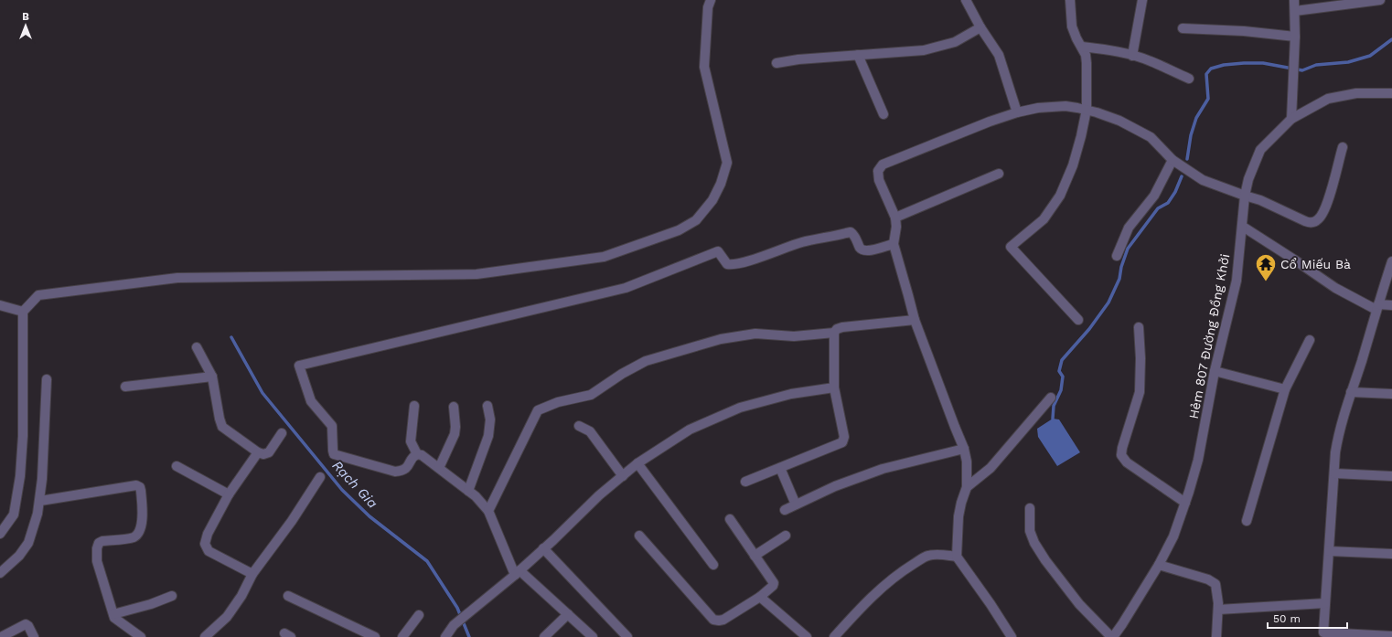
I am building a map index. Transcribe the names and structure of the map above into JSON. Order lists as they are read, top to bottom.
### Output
{
  "streets": {
    "street": ["Hẻm 807 Đường Đồng Khởi"]
  },
  "water": ["Rạch Gia"],
  "places": {
    "temple": ["Cổ Miếu Bà"]
  },
  "scale_bar": "50 m",
  "north": "top"
}
